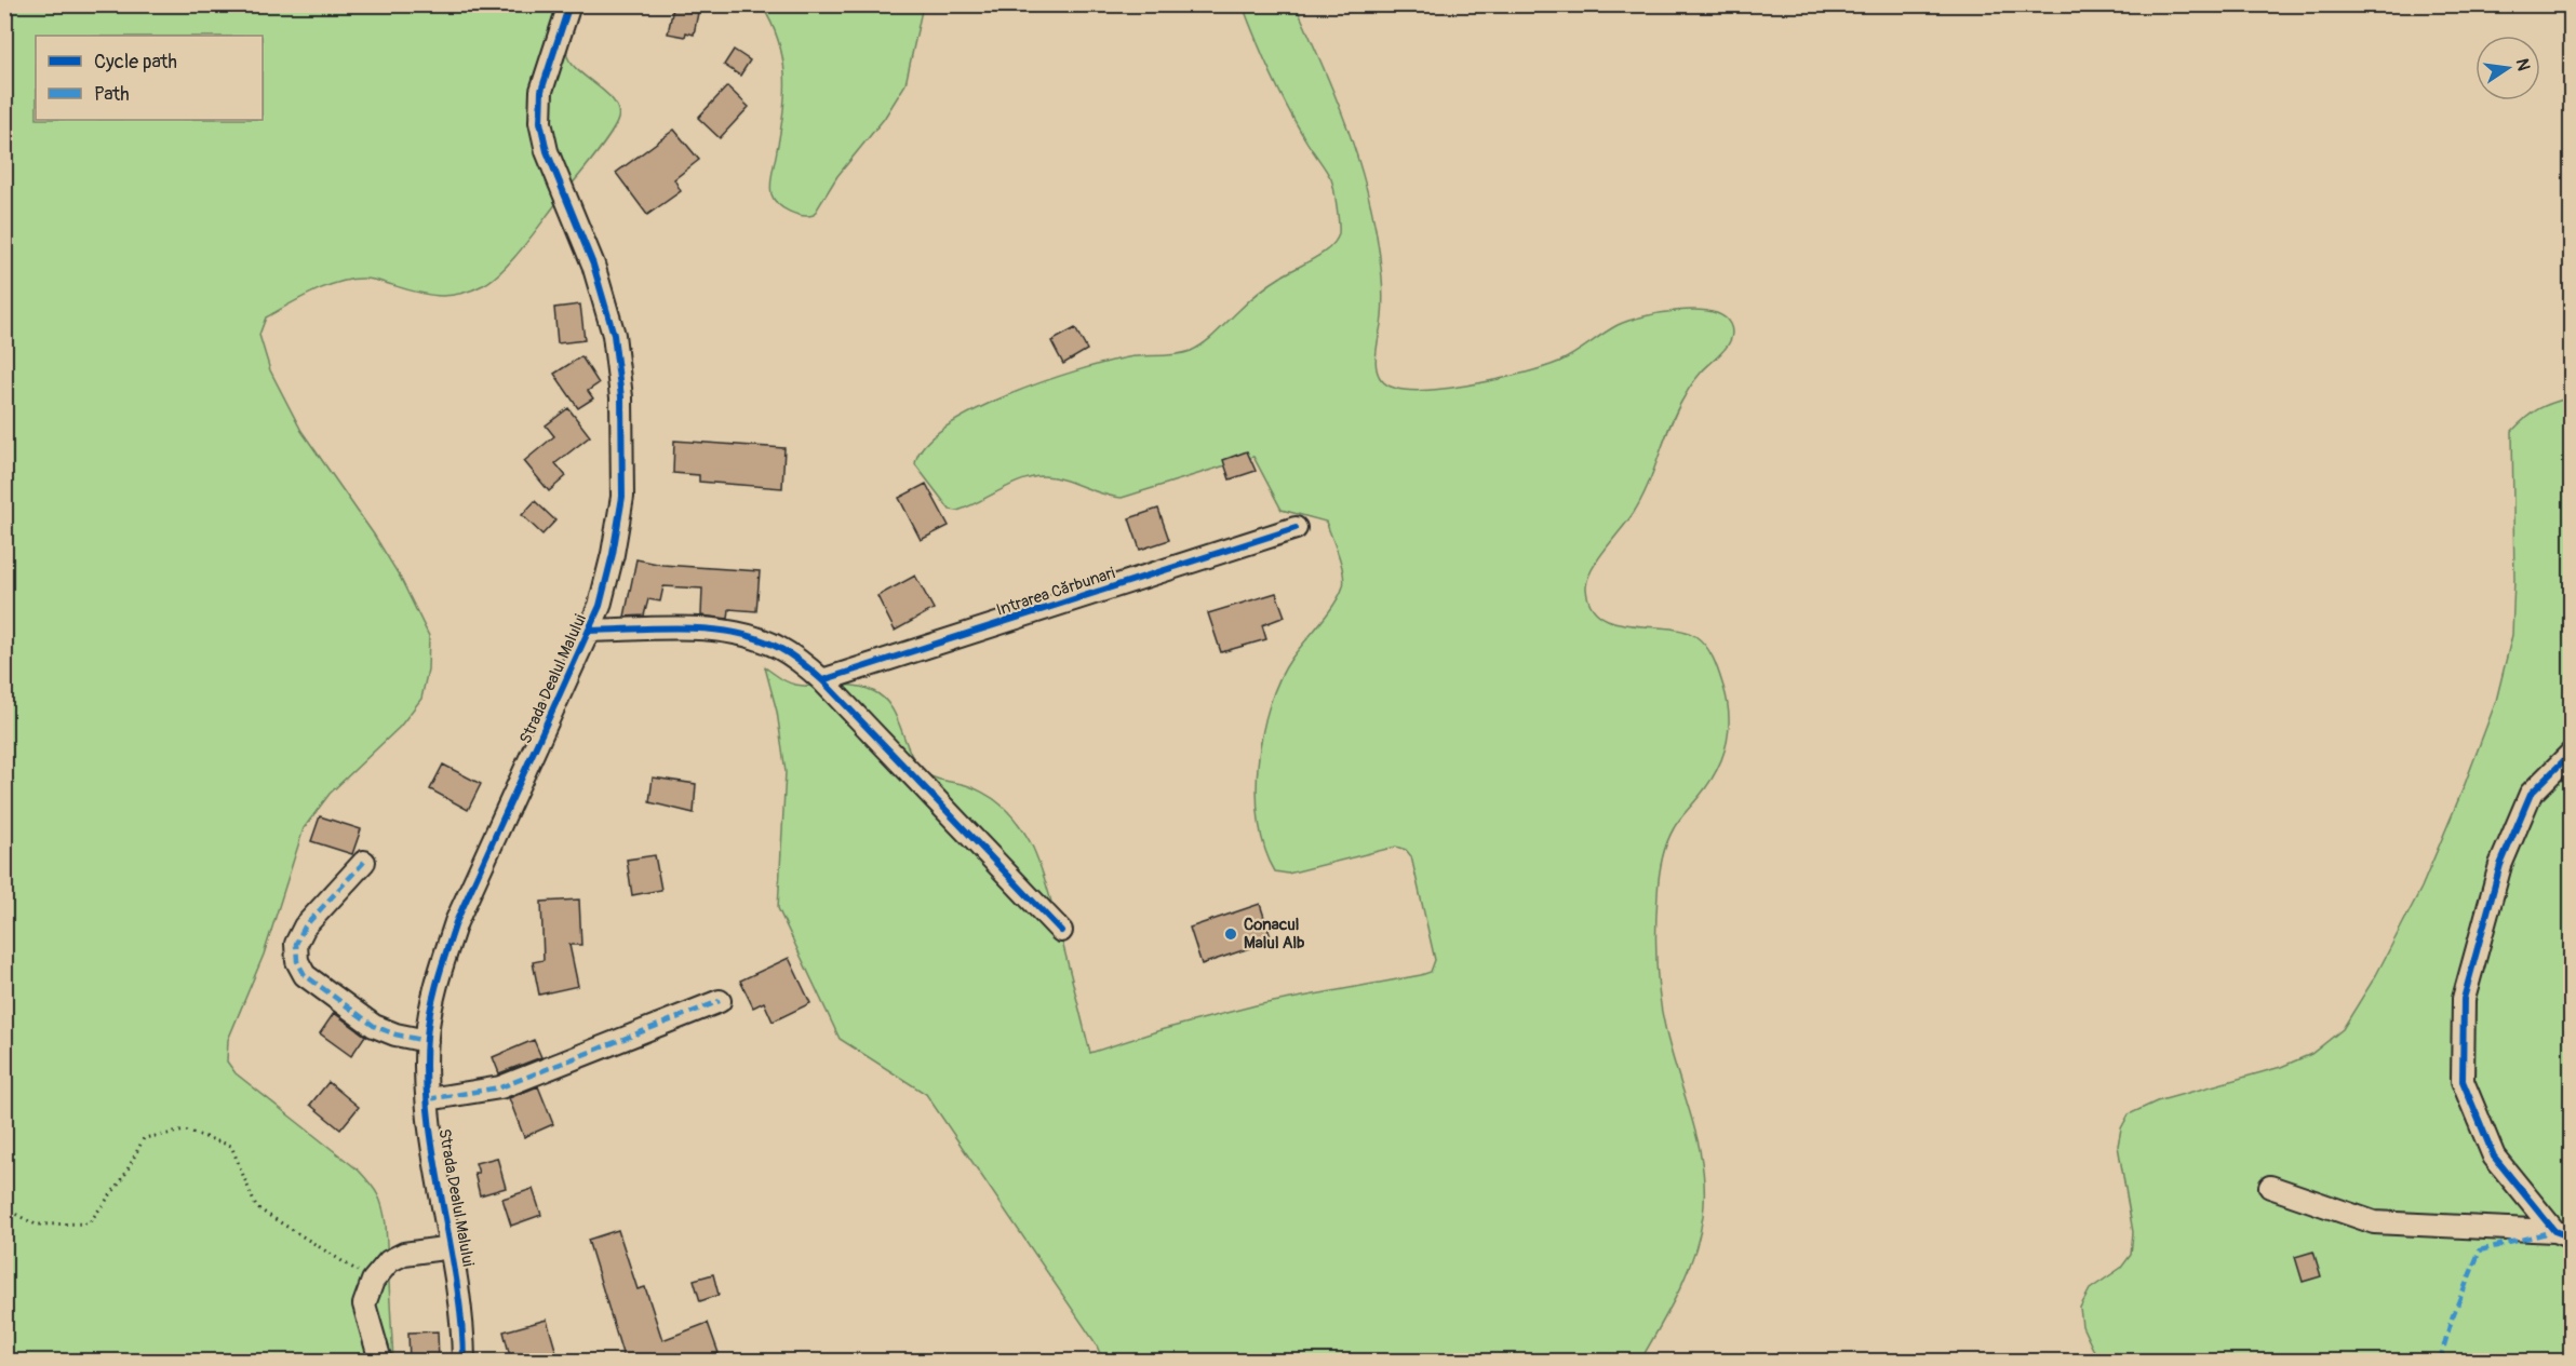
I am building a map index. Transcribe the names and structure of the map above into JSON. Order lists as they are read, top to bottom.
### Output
{
  "streets": {
    "street": ["Intrarea Cărbunari", "Strada Dealul Malului"]
  },
  "places": ["Conacul Malul Alb"],
  "legend": ["Cycle path", "Path"],
  "north": "right"
}
